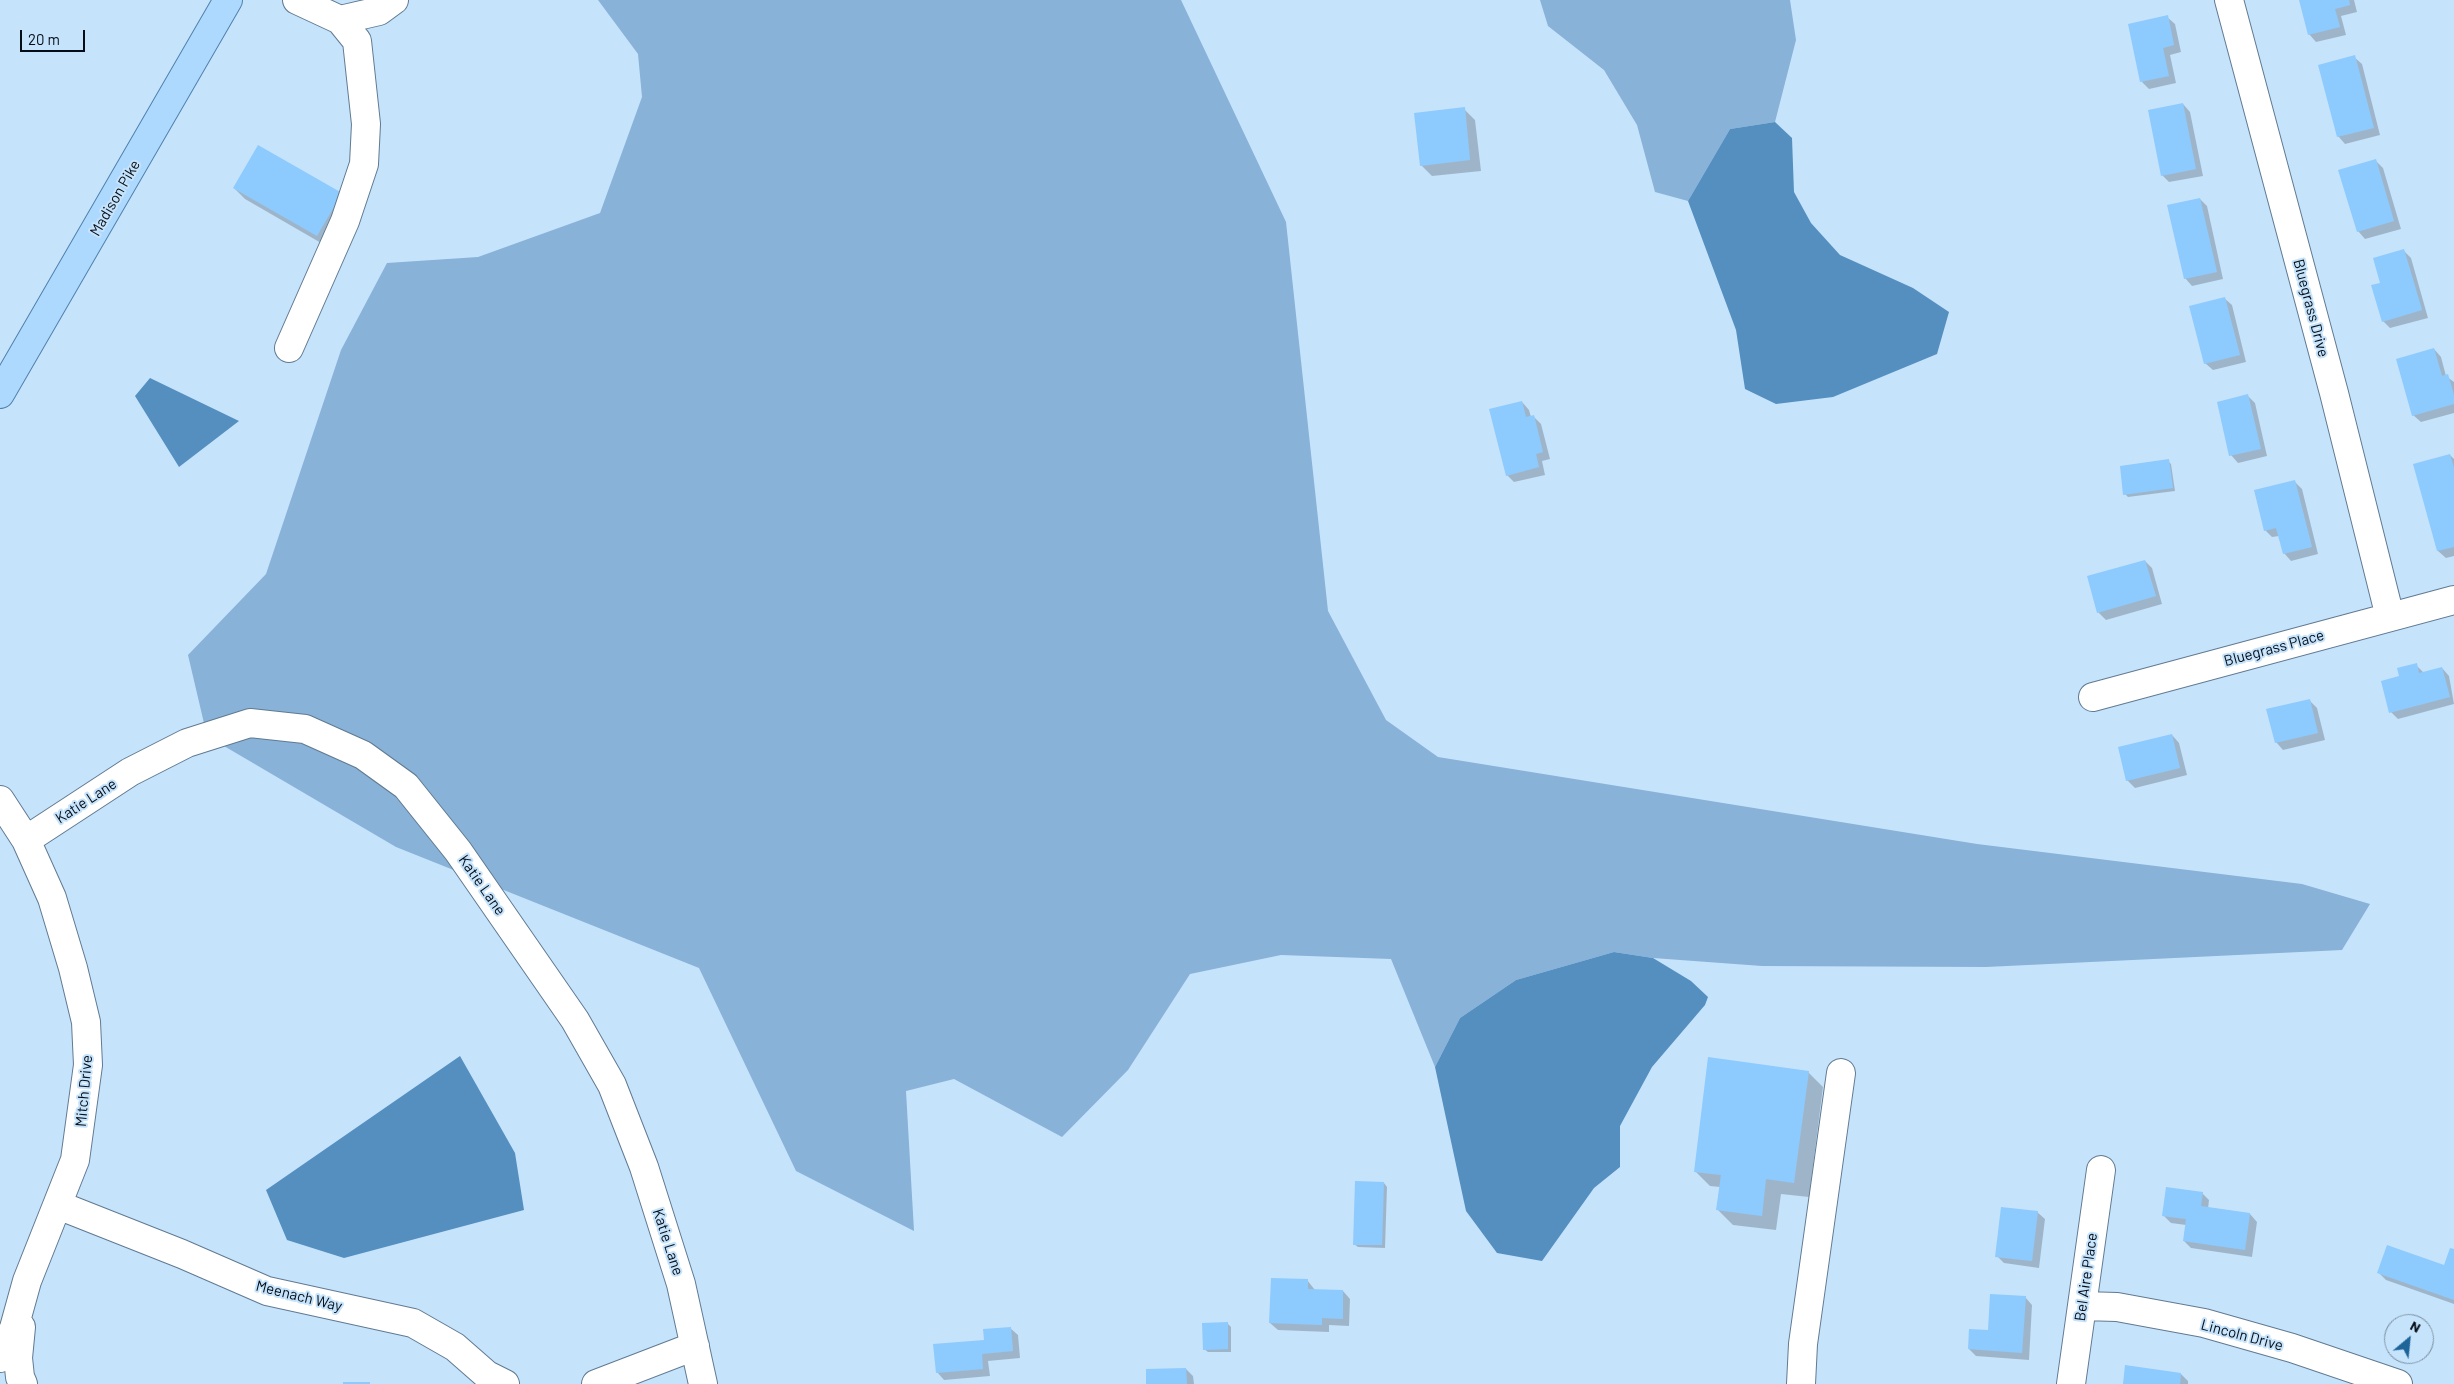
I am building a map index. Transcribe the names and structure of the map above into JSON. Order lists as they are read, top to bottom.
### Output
{
  "streets": {
    "main road": ["Madison Pike"],
    "street": [
      "Bluegrass Drive",
      "Bluegrass Place",
      "Katie Lane",
      "Mitch Drive",
      "Bel Aire Place",
      "Meenach Way",
      "Lincoln Drive"
    ]
  },
  "crossings": [
    ["Bluegrass Drive", "Bluegrass Place"],
    ["Katie Lane", "Mitch Drive"],
    ["Mitch Drive", "Meenach Way"],
    ["Bel Aire Place", "Lincoln Drive"]
  ],
  "scale_bar": "20 m",
  "north": "top right"
}
